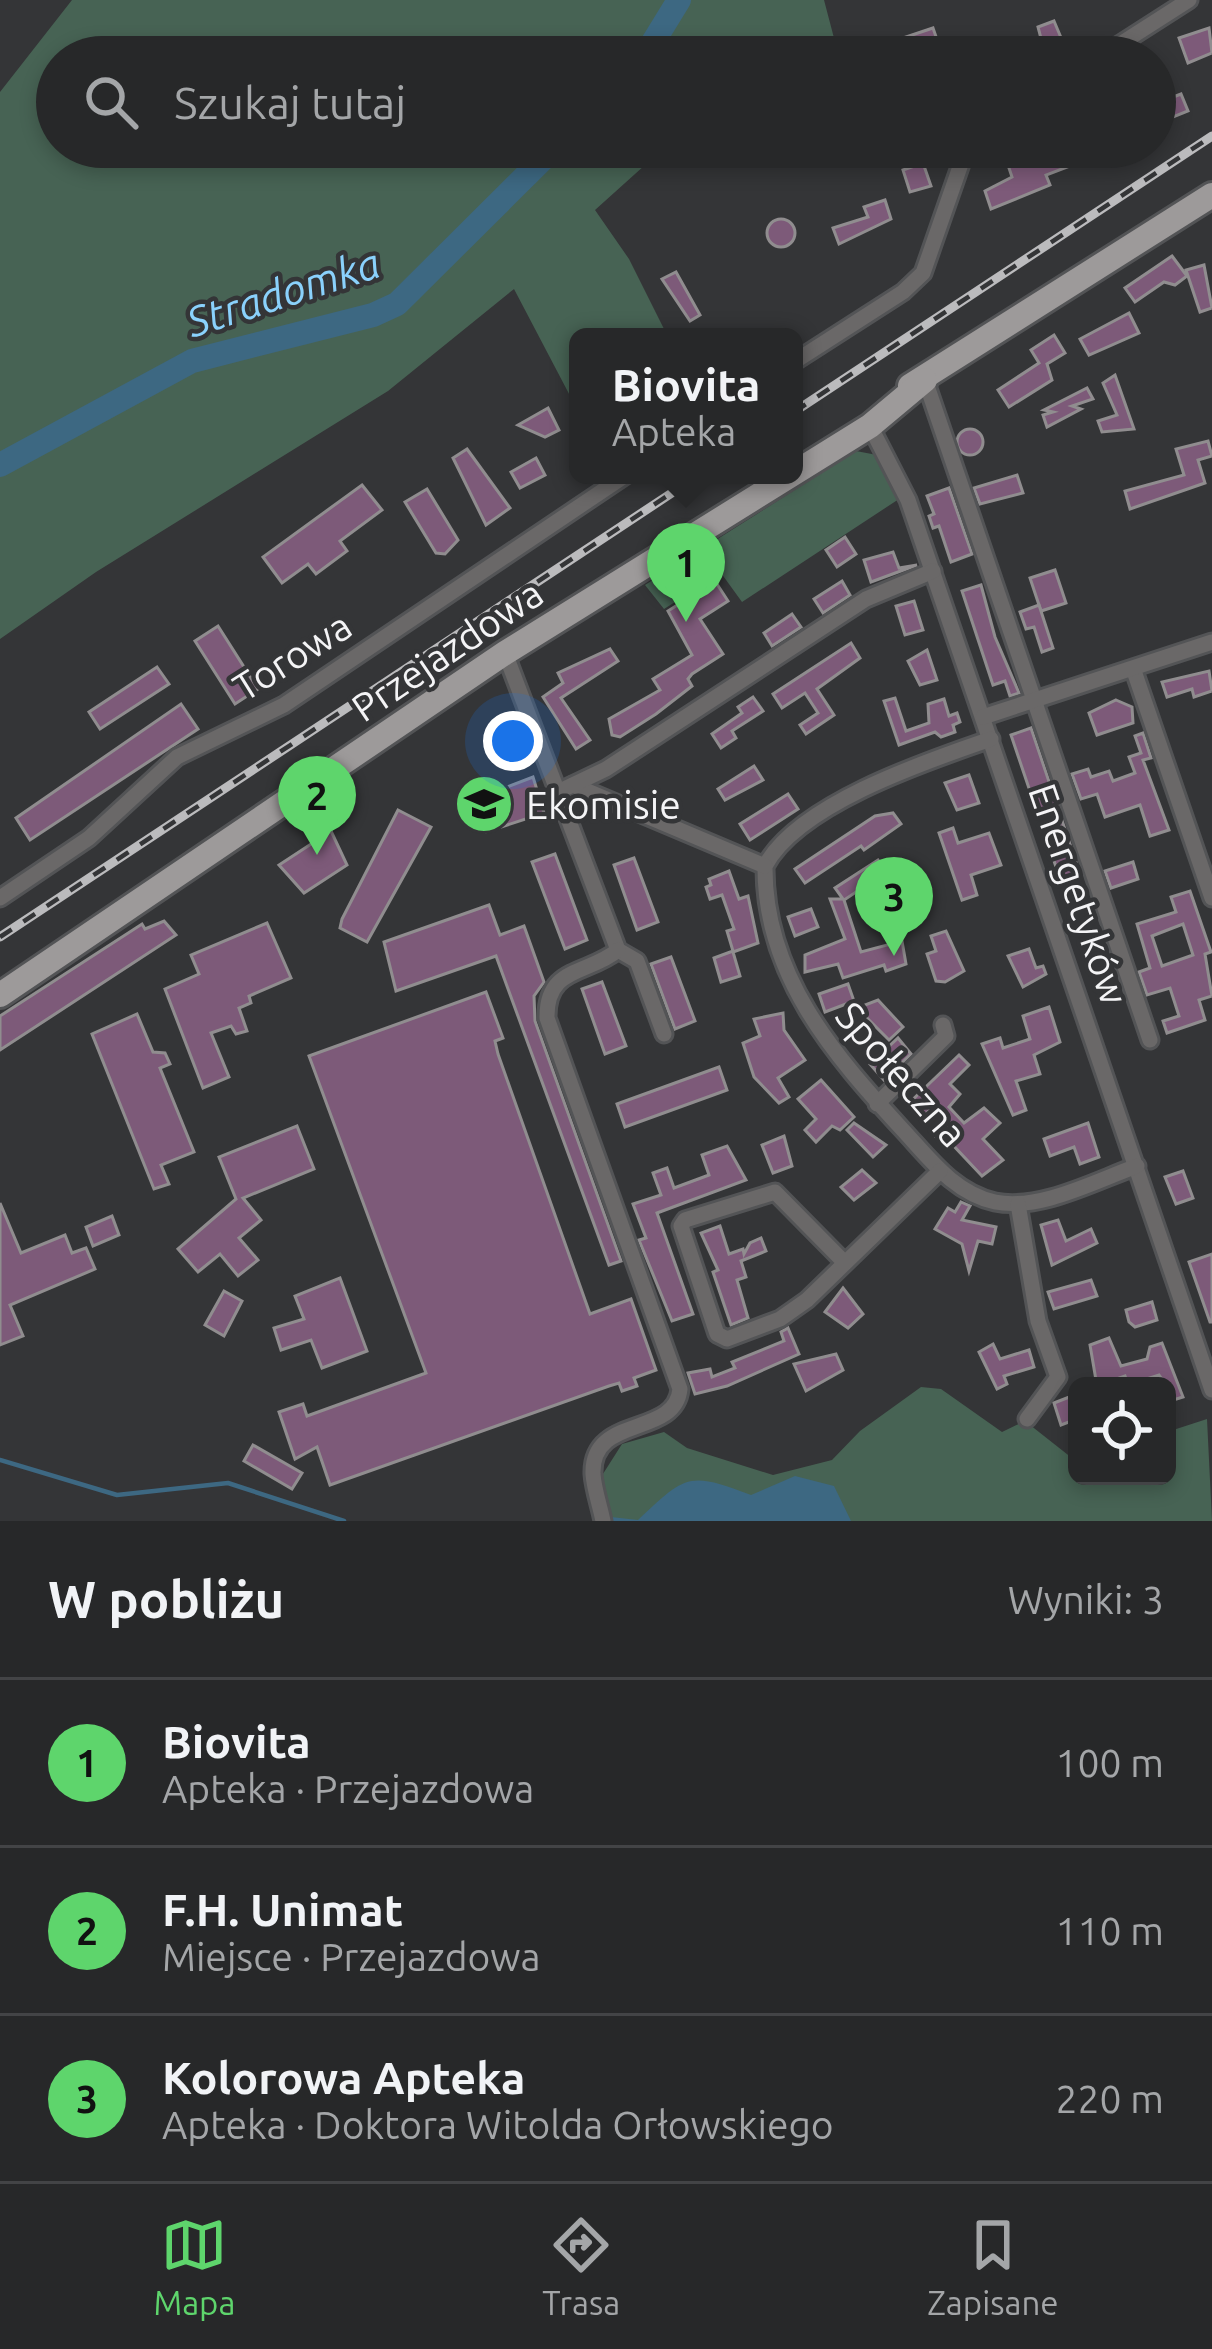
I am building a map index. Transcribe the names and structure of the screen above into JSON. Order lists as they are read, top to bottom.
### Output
{
  "streets": {
    "main road": ["Przejazdowa"],
    "street": ["Torowa", "Energetyków", "Społeczna"]
  },
  "crossings": [
    ["Przejazdowa", "Energetyków"]
  ],
  "water": ["Stradomka"],
  "places": {
    "school or university": ["Ekomisie"]
  },
  "page": {
    "search": "Szukaj tutaj",
    "popup": ["Biovita", "Apteka"],
    "pins": ["1", "2", "3"],
    "heading": ["W pobliżu", "Wyniki: 3"],
    "list": [
      {
        "mark": "1",
        "name": "Biovita",
        "note": "Apteka · Przejazdowa",
        "value": "100 m"
      },
      {
        "mark": "2",
        "name": "F.H. Unimat",
        "note": "Miejsce · Przejazdowa",
        "value": "110 m"
      },
      {
        "mark": "3",
        "name": "Kolorowa Apteka",
        "note": "Apteka · Doktora Witolda Orłowskiego",
        "value": "220 m"
      }
    ],
    "nav": ["Mapa", "Trasa", "Zapisane"]
  }
}
